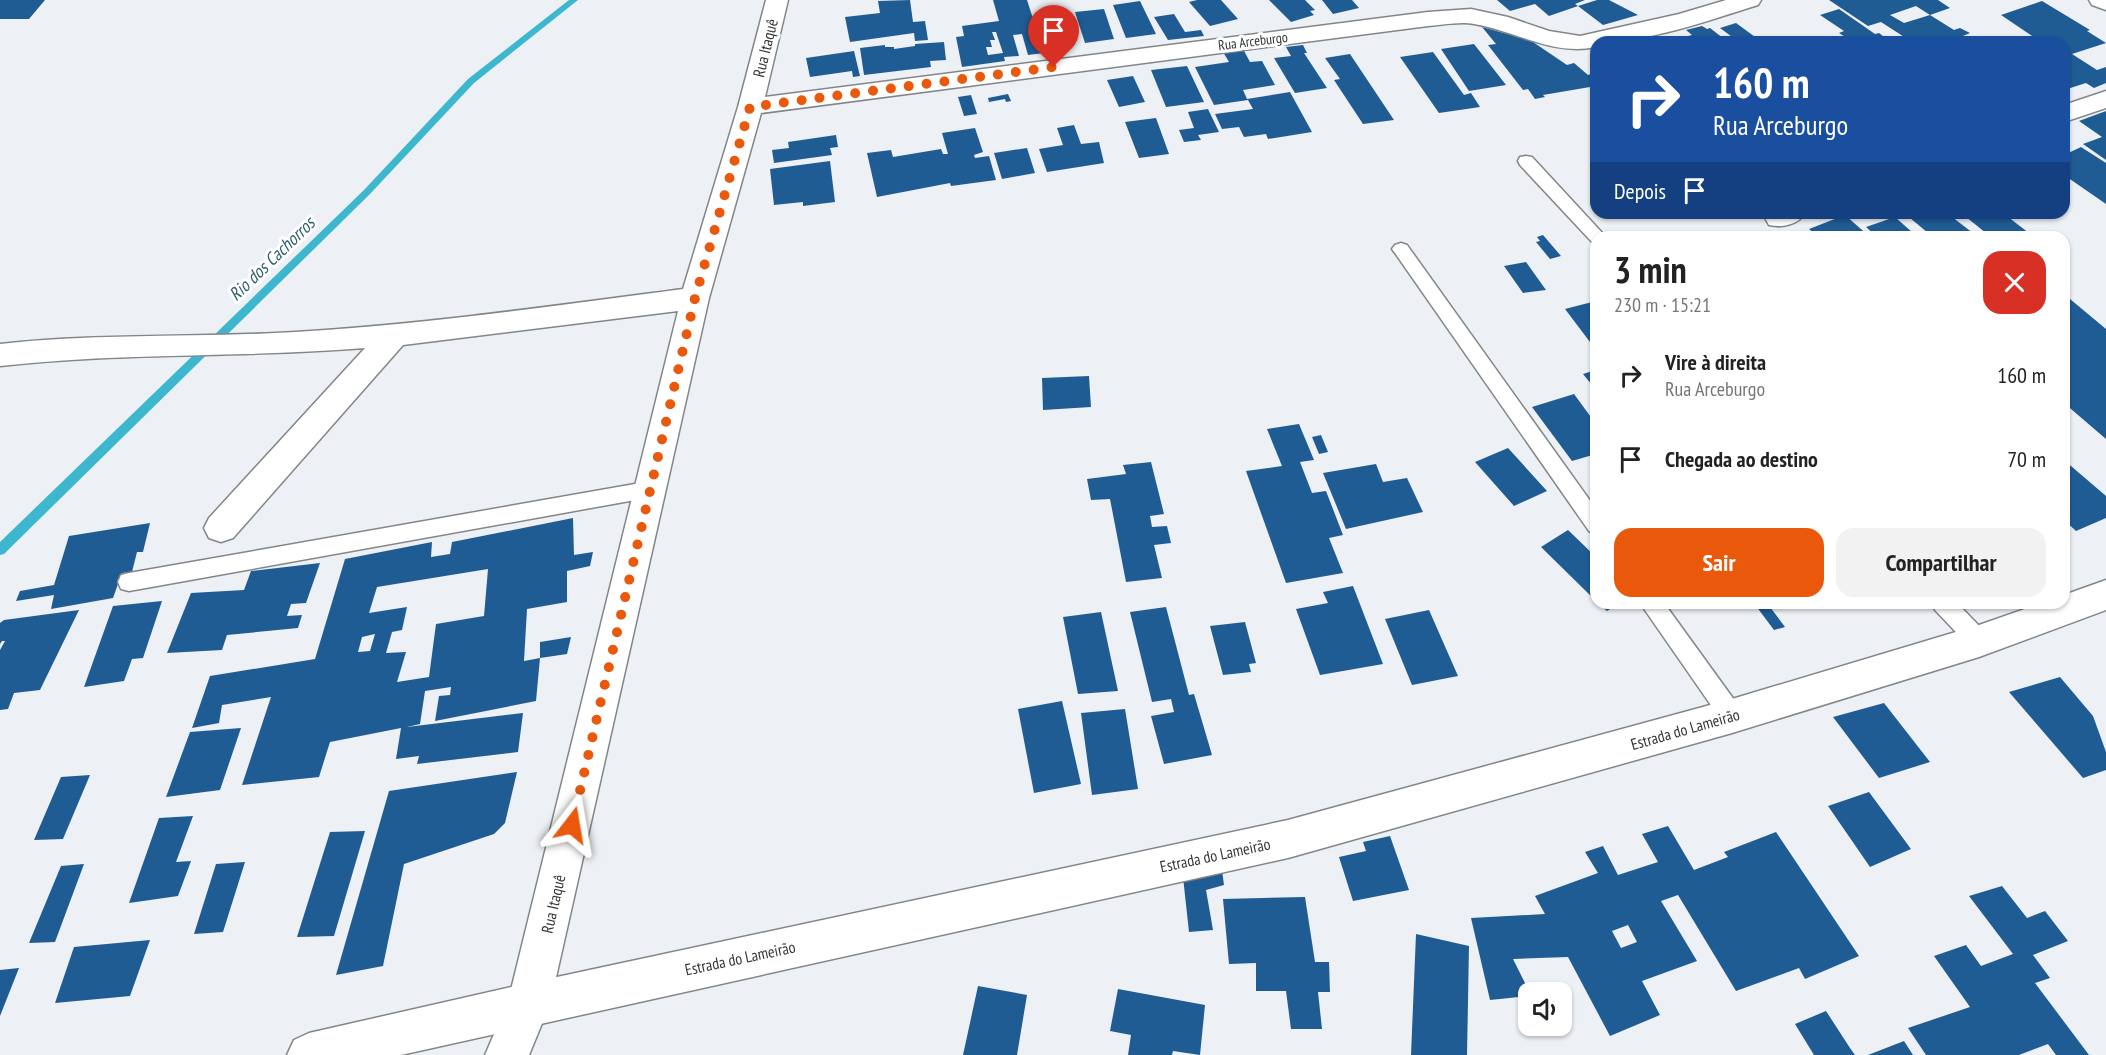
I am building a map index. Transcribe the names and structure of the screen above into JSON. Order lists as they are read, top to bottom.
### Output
{
  "streets": {
    "street": ["Rua Arceburgo", "Rua Itaquê", "Estrada do Lameirão"]
  },
  "crossings": [
    ["Rua Arceburgo", "Rua Itaquê"],
    ["Rua Itaquê", "Estrada do Lameirão"]
  ],
  "water": ["Rio dos Cachorros"],
  "page": {
    "turn": ["160 m", "Rua Arceburgo"],
    "then": "Depois",
    "heading": ["3 min", "230 m · 15:21"],
    "list": [
      {
        "name": "Vire à direita",
        "note": "Rua Arceburgo",
        "value": "160 m"
      },
      {
        "name": "Chegada ao destino",
        "value": "70 m"
      }
    ],
    "buttons": ["Sair", "Compartilhar"]
  }
}
